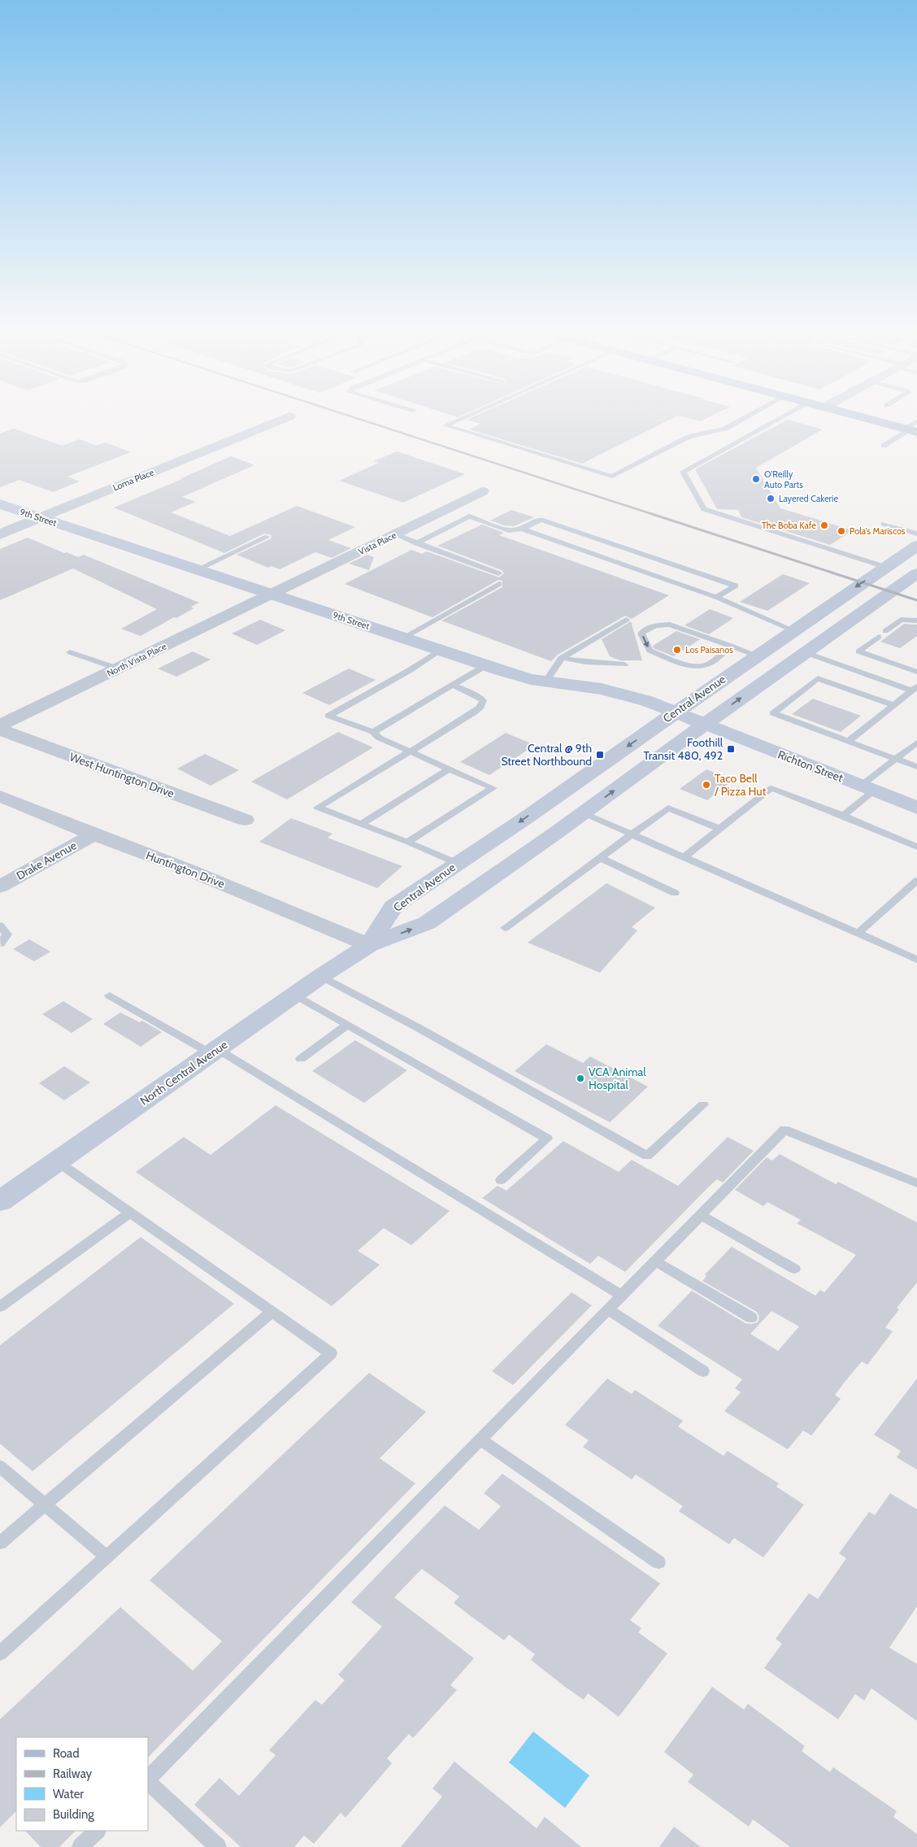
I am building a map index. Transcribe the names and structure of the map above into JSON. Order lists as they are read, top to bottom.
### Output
{
  "streets": {
    "main road": [
      "9th Street",
      "Central Avenue",
      "Richton Street",
      "North Central Avenue"
    ],
    "street": [
      "Loma Place",
      "Vista Place",
      "North Vista Place",
      "West Huntington Drive",
      "Drake Avenue",
      "Huntington Drive"
    ]
  },
  "crossings": [
    ["Loma Place", "9th Street"],
    ["9th Street", "Vista Place"],
    ["9th Street", "North Vista Place"],
    ["9th Street", "Central Avenue"],
    ["9th Street", "Richton Street"],
    ["Vista Place", "North Vista Place"],
    ["Central Avenue", "Huntington Drive"],
    ["Central Avenue", "North Central Avenue"],
    ["Drake Avenue", "Huntington Drive"],
    ["Huntington Drive", "North Central Avenue"]
  ],
  "places": {
    "other": [
      "O'Reilly Auto Parts",
      "Layered Cakerie",
      "The Boba Kafe",
      "Pola's Mariscos",
      "Los Paisanos",
      "Taco Bell / Pizza Hut",
      "VCA Animal Hospital"
    ],
    "transit": ["Foothill Transit 480, 492", "Central @ 9th Street Northbound"]
  },
  "legend": [
    "Road",
    "Railway",
    "Water",
    "Building"
  ]
}
